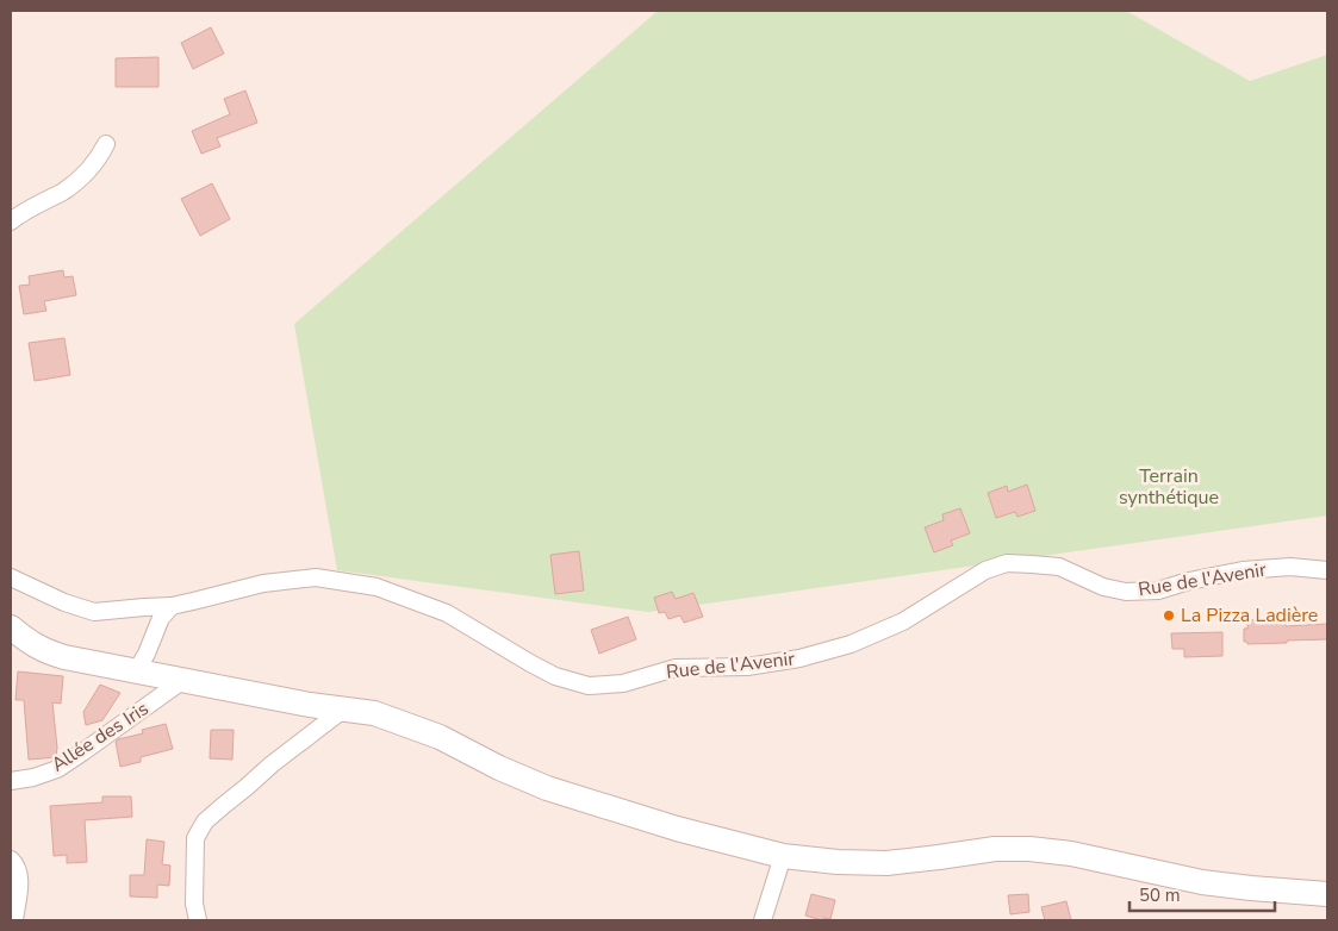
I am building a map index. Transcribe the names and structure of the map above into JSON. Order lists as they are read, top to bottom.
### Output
{
  "streets": {
    "street": ["Rue de l'Avenir", "Allée des Iris"]
  },
  "parks": ["Terrain synthétique"],
  "places": ["La Pizza Ladière"],
  "scale_bar": "50 m"
}
